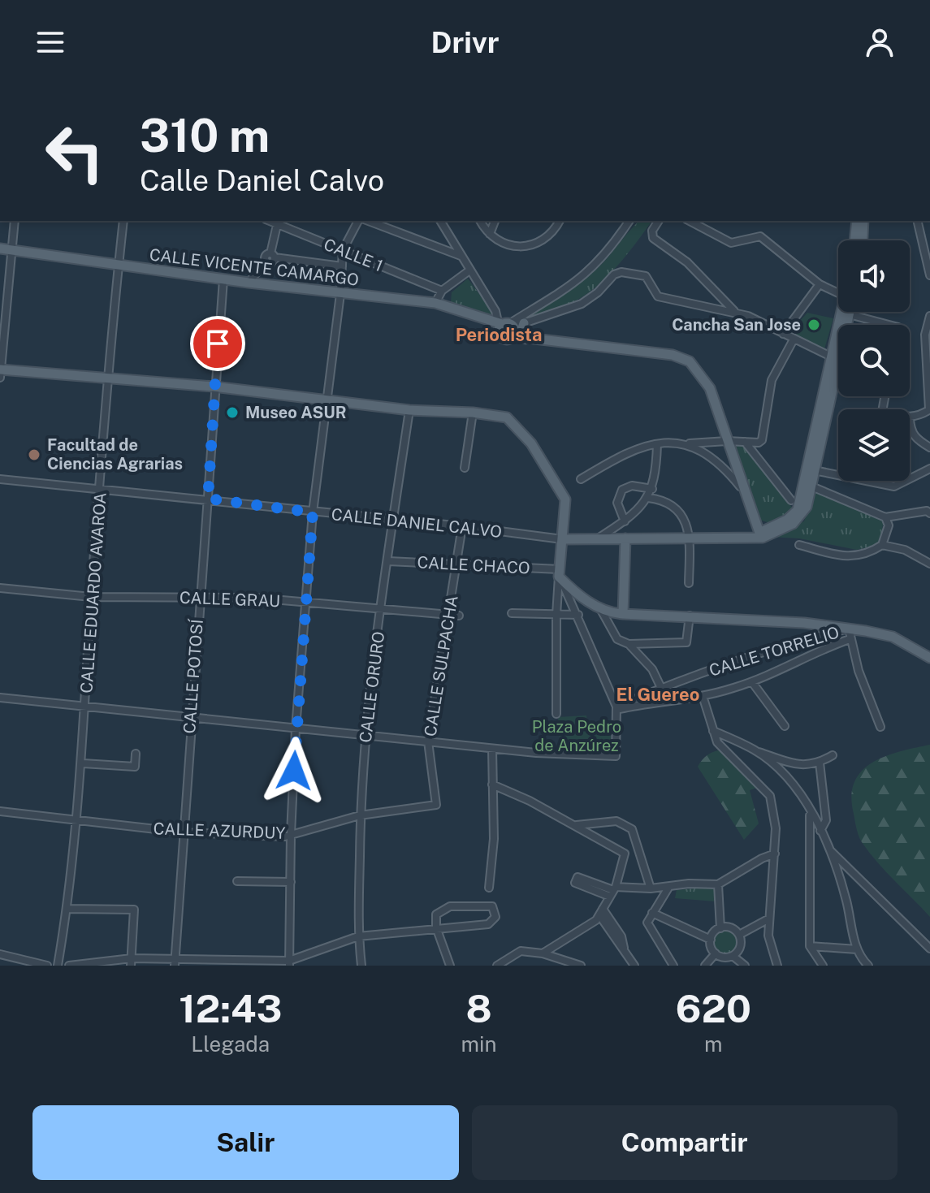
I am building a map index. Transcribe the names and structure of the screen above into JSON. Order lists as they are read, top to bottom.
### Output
{
  "streets": {
    "main road": ["CALLE VICENTE CAMARGO"],
    "street": [
      "CALLE 1",
      "CALLE DANIEL CALVO",
      "CALLE CHACO",
      "CALLE EDUARDO AVAROA",
      "CALLE GRAU",
      "CALLE TORRELIO",
      "CALLE SULPACHA",
      "CALLE POTOSÍ",
      "CALLE ORURO",
      "CALLE AZURDUY"
    ]
  },
  "crossings": [
    ["CALLE VICENTE CAMARGO", "CALLE EDUARDO AVAROA"],
    ["CALLE VICENTE CAMARGO", "CALLE POTOSÍ"],
    ["CALLE DANIEL CALVO", "CALLE EDUARDO AVAROA"],
    ["CALLE DANIEL CALVO", "CALLE SULPACHA"],
    ["CALLE DANIEL CALVO", "CALLE POTOSÍ"],
    ["CALLE DANIEL CALVO", "CALLE ORURO"],
    ["CALLE CHACO", "CALLE SULPACHA"],
    ["CALLE CHACO", "CALLE ORURO"],
    ["CALLE EDUARDO AVAROA", "CALLE GRAU"],
    ["CALLE EDUARDO AVAROA", "CALLE AZURDUY"],
    ["CALLE GRAU", "CALLE SULPACHA"],
    ["CALLE GRAU", "CALLE POTOSÍ"],
    ["CALLE GRAU", "CALLE ORURO"],
    ["CALLE SULPACHA", "CALLE AZURDUY"],
    ["CALLE POTOSÍ", "CALLE AZURDUY"],
    ["CALLE ORURO", "CALLE AZURDUY"]
  ],
  "districts": ["Periodista", "El Guereo"],
  "parks": ["Plaza Pedro de Anzúrez"],
  "places": ["Cancha San Jose", "Museo ASUR", "Facultad de Ciencias Agrarias"],
  "page": {
    "header": "Drivr",
    "turn": ["310 m", "Calle Daniel Calvo"],
    "eta": [
      "12:43",
      "Llegada",
      "8",
      "min",
      "620",
      "m"
    ],
    "buttons": ["Salir", "Compartir"]
  }
}
